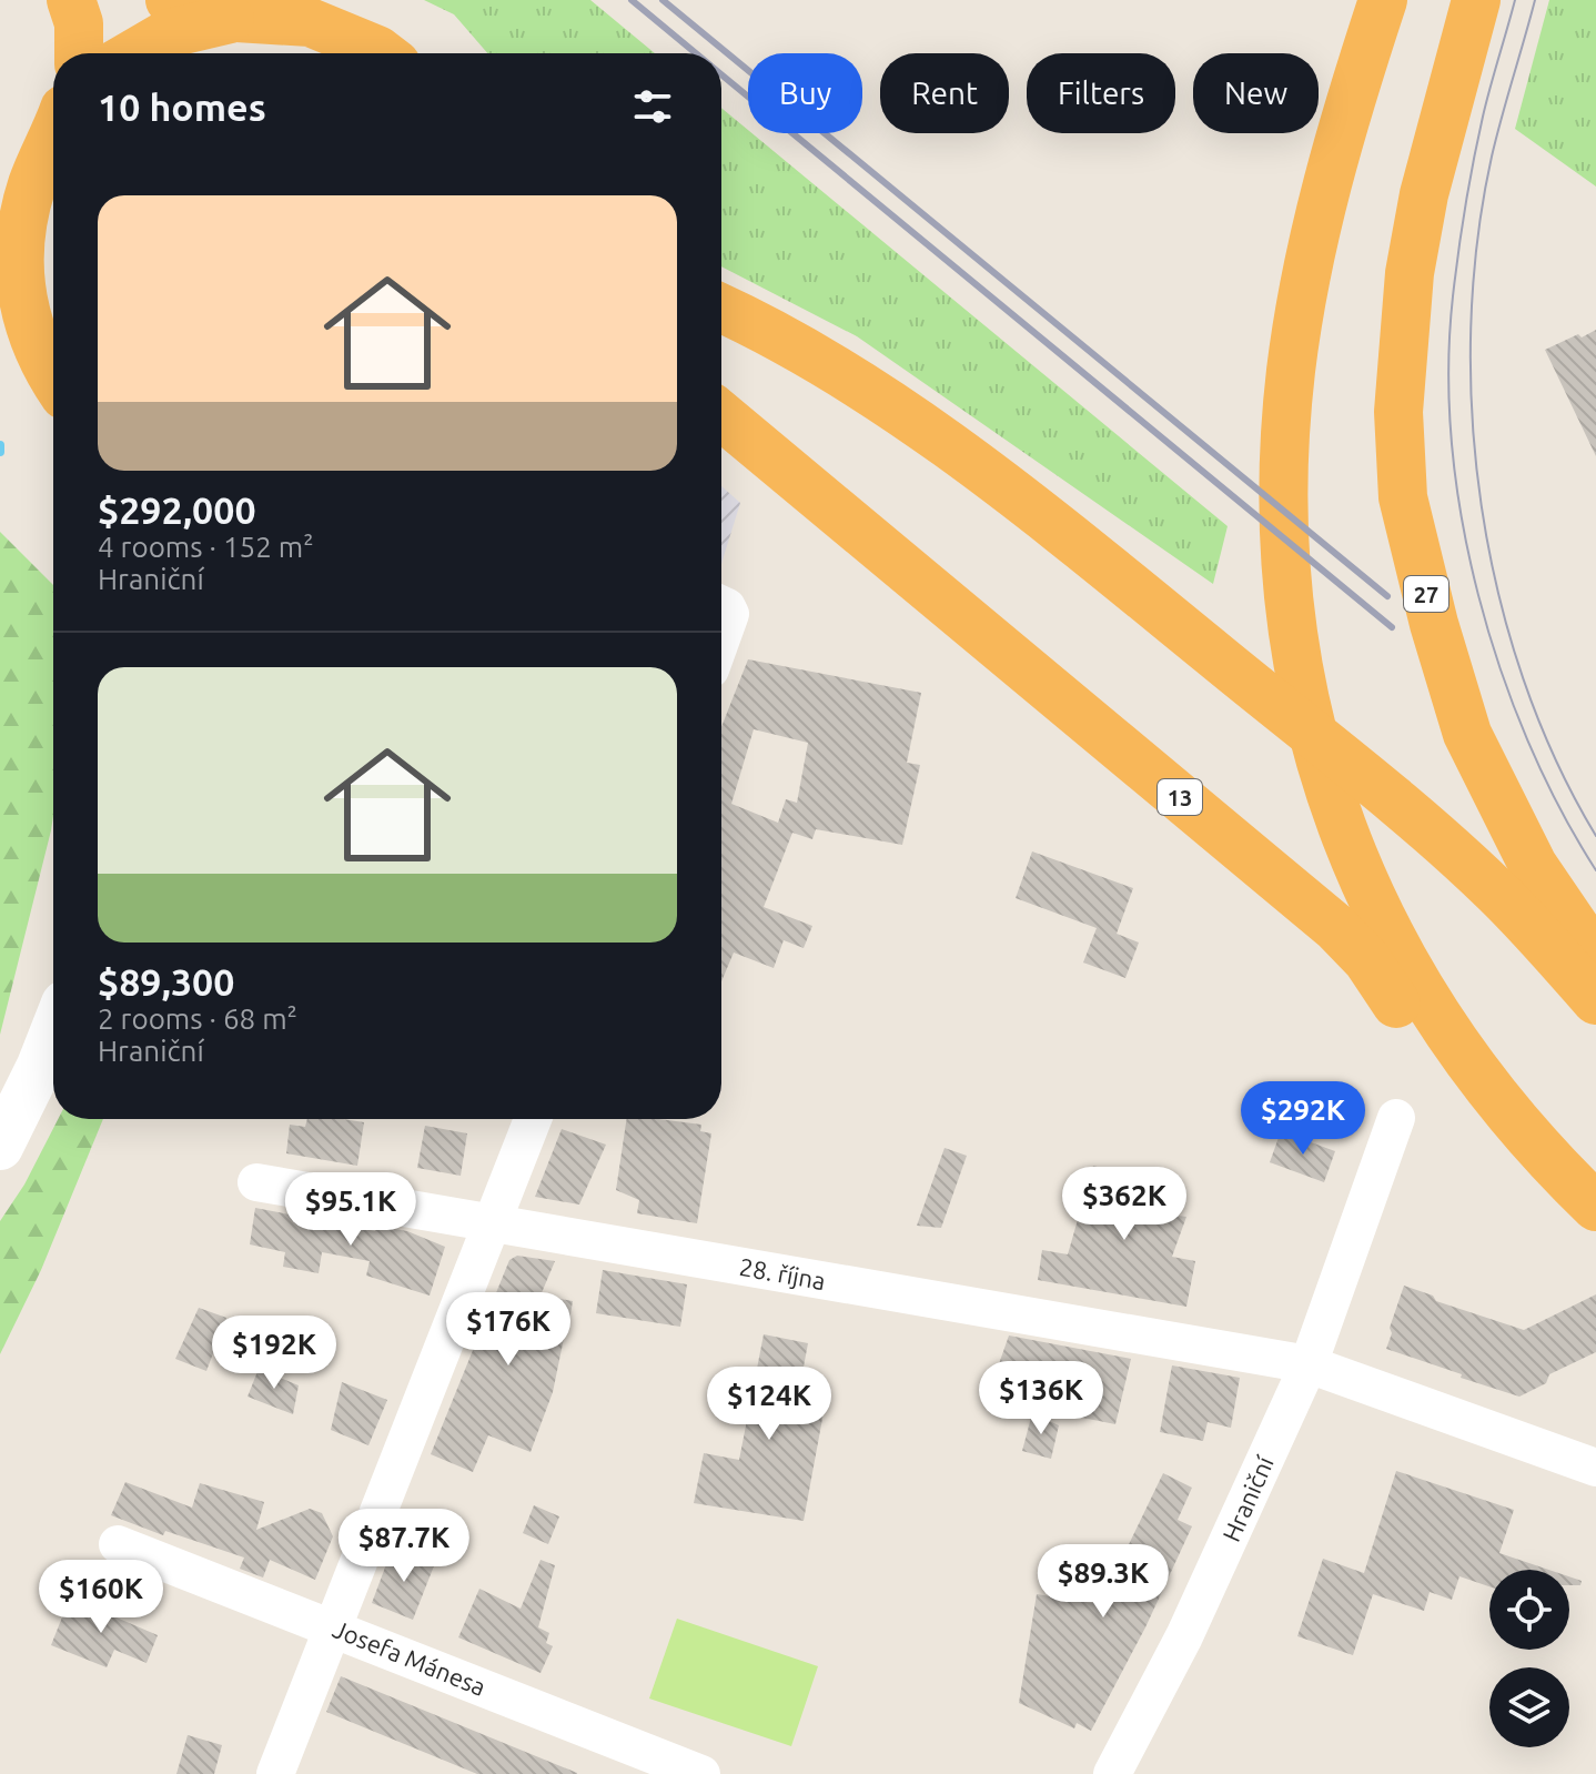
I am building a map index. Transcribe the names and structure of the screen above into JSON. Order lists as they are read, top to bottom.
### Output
{
  "streets": {
    "highway": ["27", "13"],
    "street": ["28. října", "Hraniční", "Josefa Mánesa"]
  },
  "crossings": [
    ["28. října", "Hraniční"]
  ],
  "page": {
    "chip": [
      "Buy",
      "Rent",
      "Filters",
      "New"
    ],
    "heading": "10 homes",
    "list": [
      {
        "name": "$292,000",
        "note": "4 rooms · 152 m² · Hraniční"
      },
      {
        "name": "$89,300",
        "note": "2 rooms · 68 m² · Hraniční"
      }
    ],
    "price": [
      "$292K",
      "$362K",
      "$95.1K",
      "$176K",
      "$192K",
      "$136K",
      "$124K",
      "$87.7K",
      "$89.3K",
      "$160K"
    ]
  }
}
